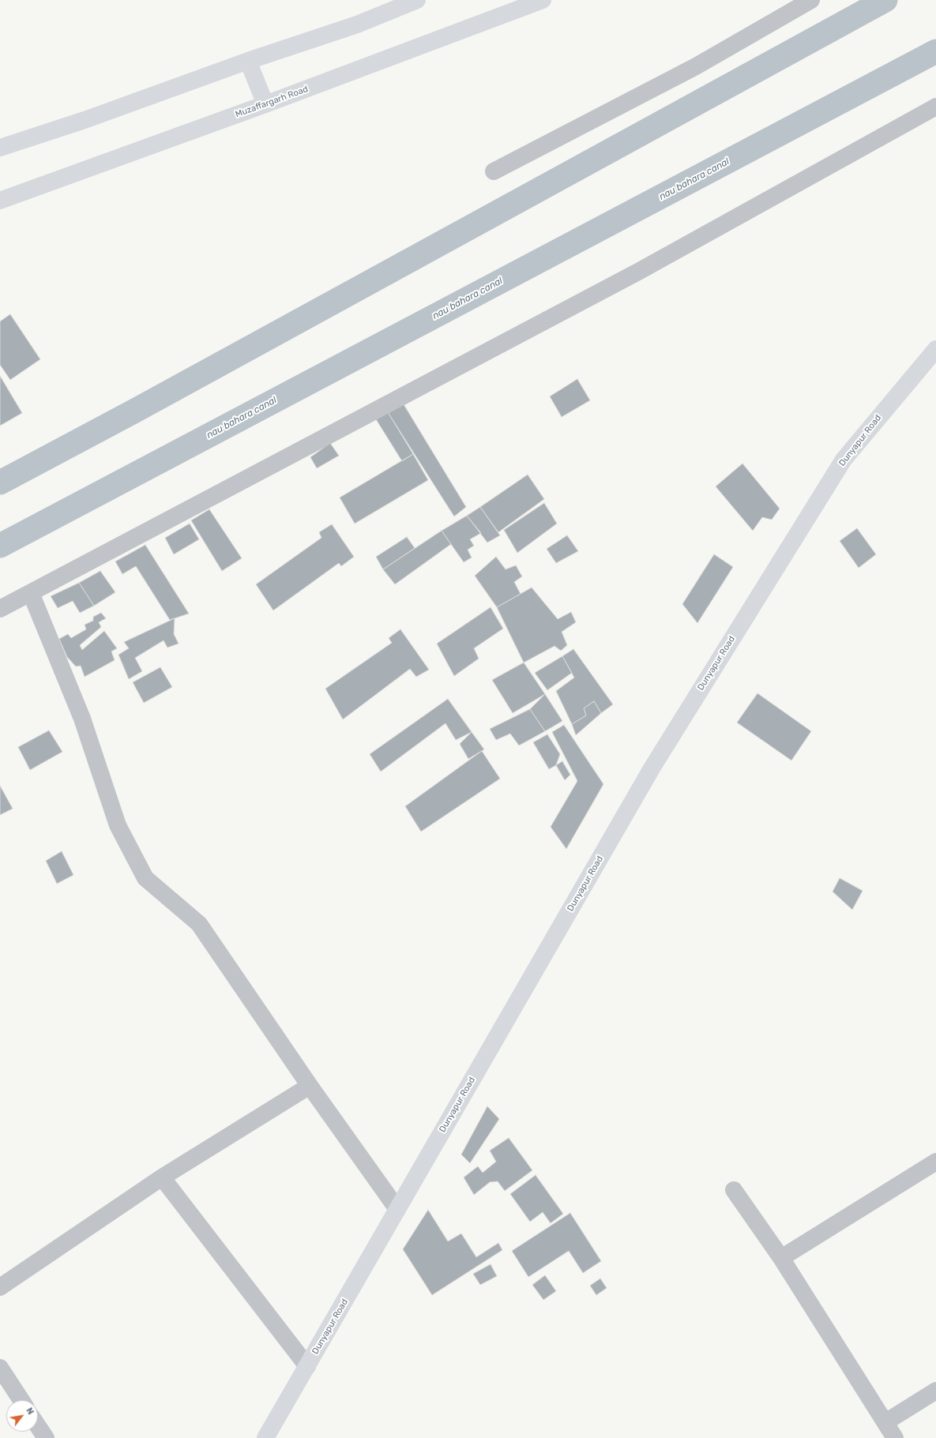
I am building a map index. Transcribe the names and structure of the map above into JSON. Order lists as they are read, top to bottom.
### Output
{
  "streets": {
    "main road": ["Muzaffargarh Road", "Dunyapur Road"]
  },
  "water": ["nau bahara canal"],
  "north": "top right"
}
